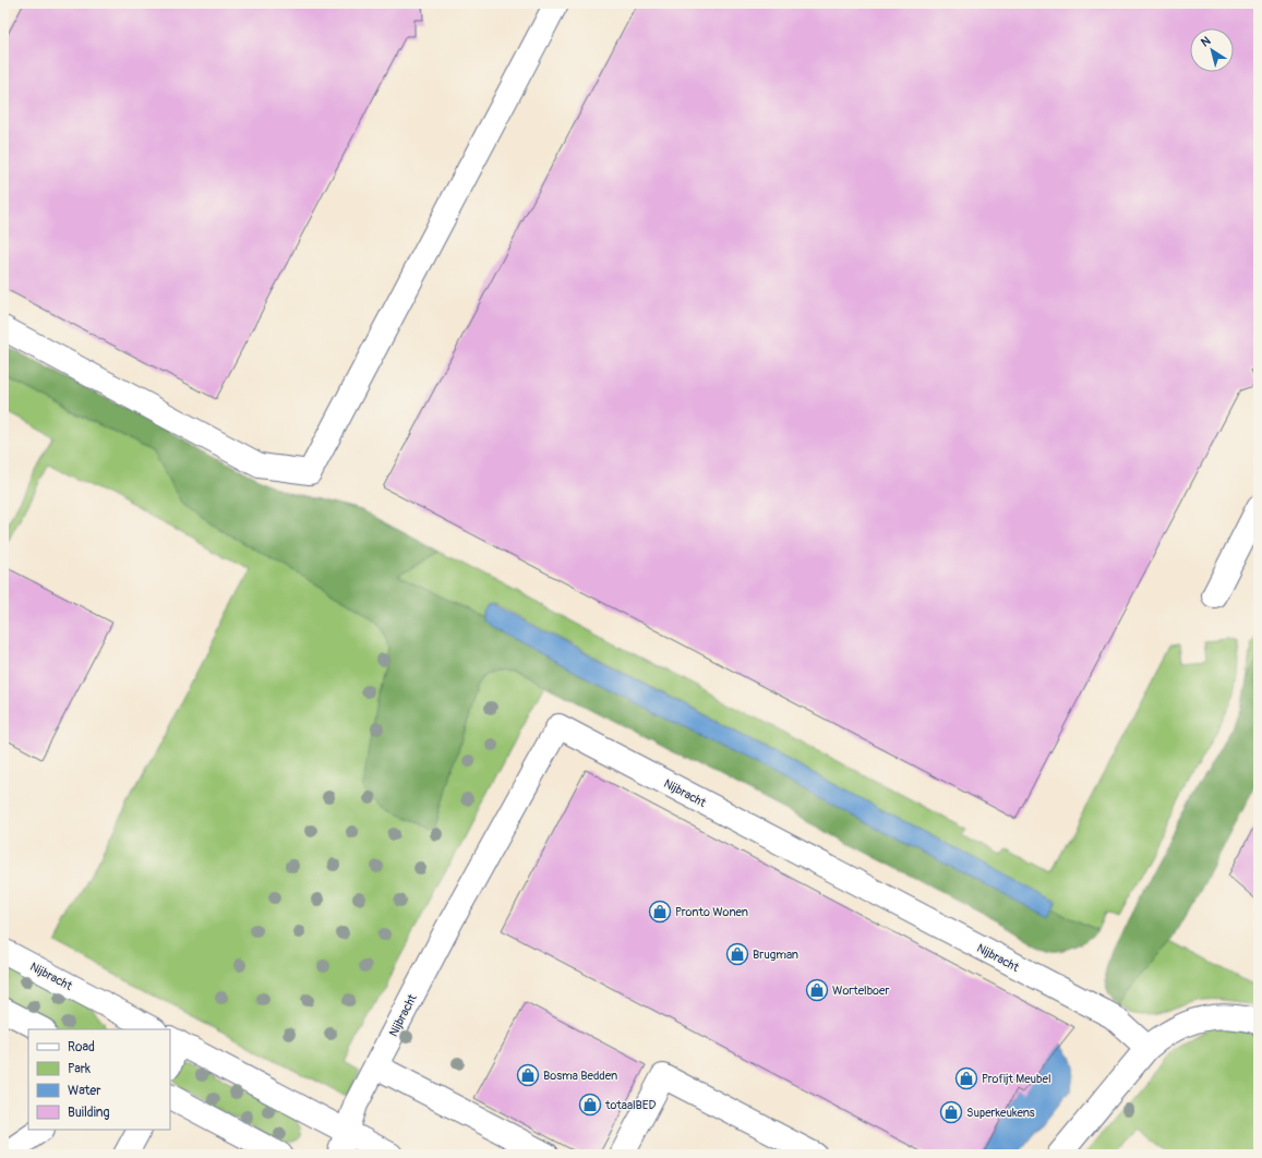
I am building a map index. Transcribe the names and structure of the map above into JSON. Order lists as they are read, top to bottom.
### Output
{
  "streets": {
    "street": ["Nijbracht"]
  },
  "places": {
    "shop": [
      "Pronto Wonen",
      "Brugman",
      "Wortelboer",
      "Bosma Bedden",
      "Profijt Meubel",
      "totaalBED",
      "Superkeukens"
    ]
  },
  "legend": [
    "Road",
    "Park",
    "Water",
    "Building"
  ],
  "north": "top left"
}
